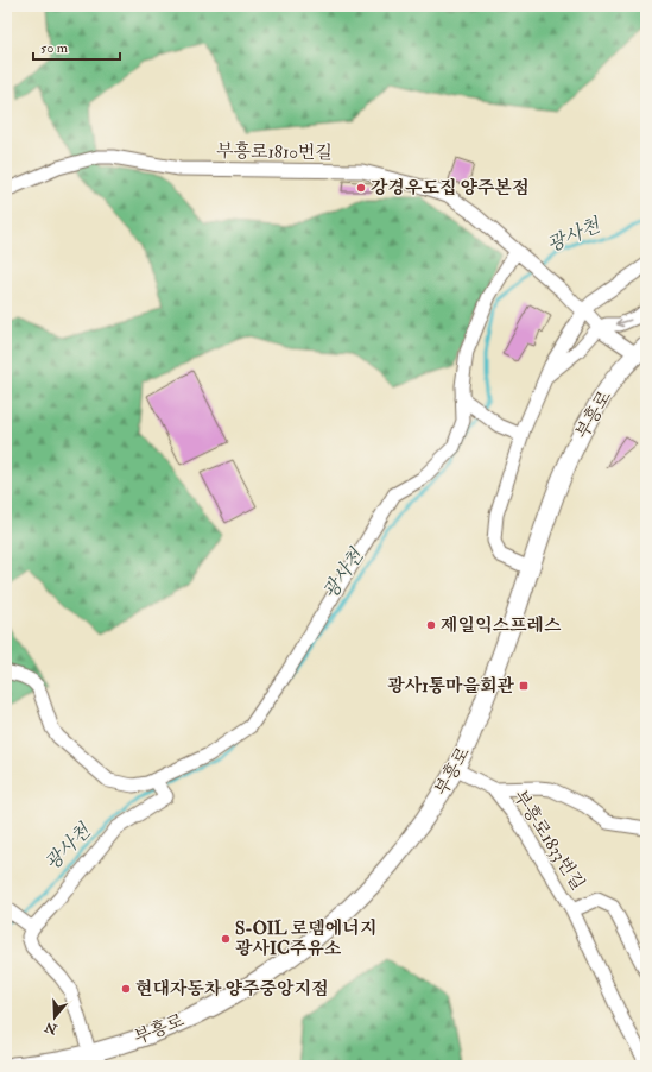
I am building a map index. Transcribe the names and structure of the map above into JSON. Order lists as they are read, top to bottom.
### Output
{
  "streets": {
    "main road": ["부흥로"],
    "street": ["부흥로1810번길", "부흥로1833번길"]
  },
  "crossings": [
    ["부흥로", "부흥로1833번길"]
  ],
  "water": ["광사천"],
  "places": {
    "other": [
      "강경우도집 양주본점",
      "제일익스프레스",
      "S-OIL 로뎀에너지 광사IC주유소",
      "현대자동차 양주중앙지점"
    ],
    "transit": ["광사1통마을회관"]
  },
  "scale_bar": "50 m",
  "north": "bottom"
}
